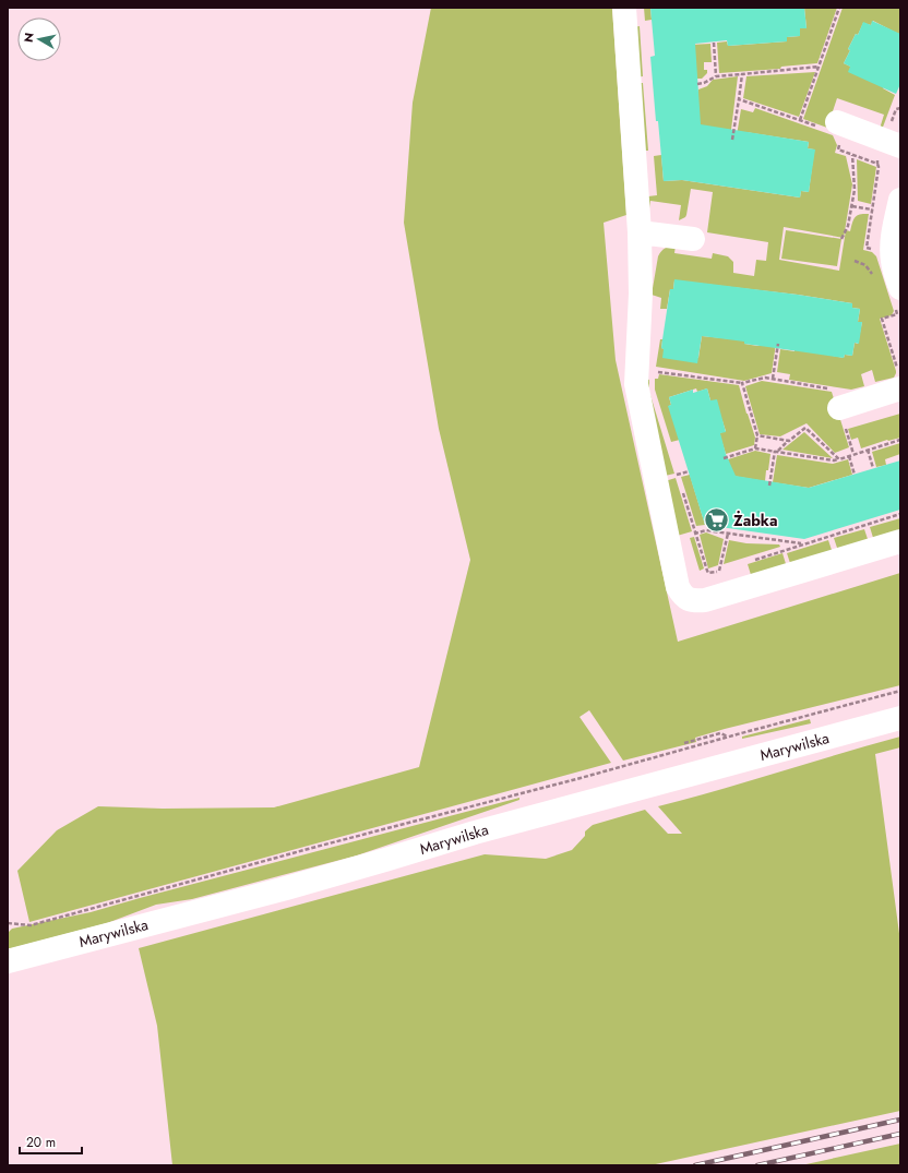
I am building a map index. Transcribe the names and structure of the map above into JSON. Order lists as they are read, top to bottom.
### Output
{
  "streets": {
    "street": ["Marywilska"]
  },
  "places": {
    "supermarket": ["Żabka"]
  },
  "scale_bar": "20 m",
  "north": "left"
}
